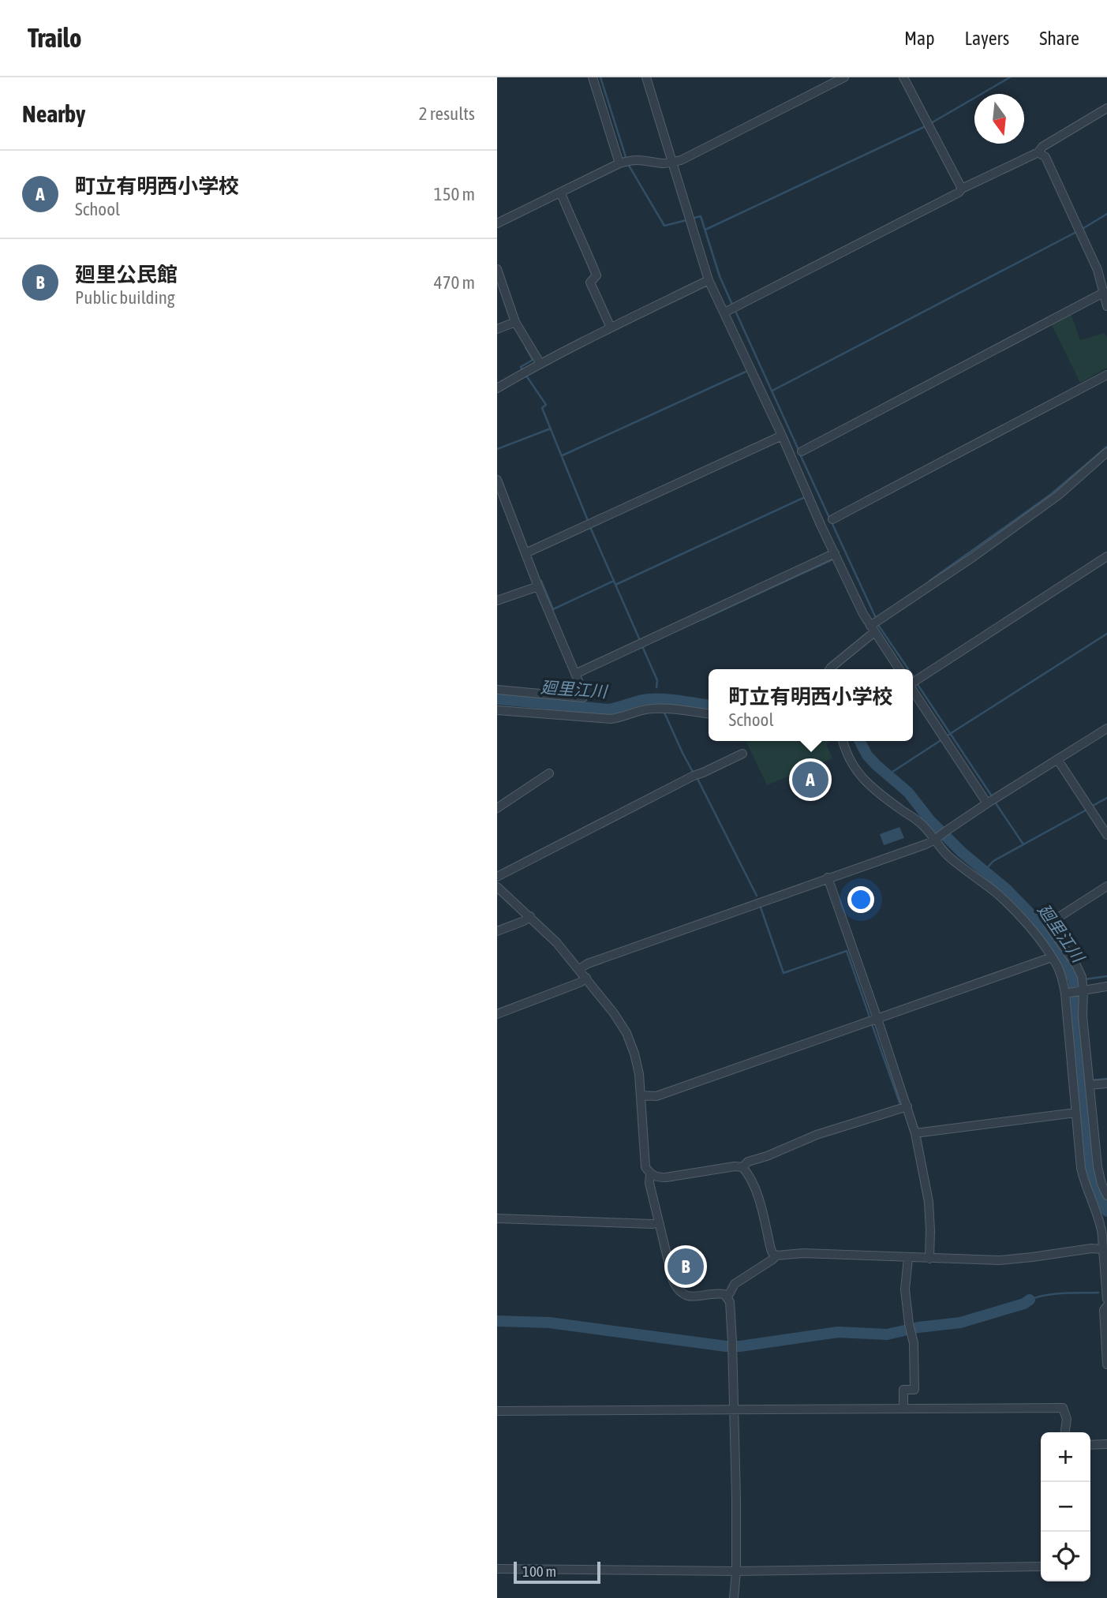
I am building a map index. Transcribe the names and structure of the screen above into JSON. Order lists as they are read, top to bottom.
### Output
{
  "water": ["廻里江川"],
  "scale_bar": "100 m",
  "north": "bottom",
  "page": {
    "header": "Trailo",
    "nav": ["Map", "Layers", "Share"],
    "heading": ["Nearby", "2 results"],
    "list": [
      {
        "mark": "A",
        "name": "町立有明西小学校",
        "note": "School",
        "value": "150 m"
      },
      {
        "mark": "B",
        "name": "廻里公民館",
        "note": "Public building",
        "value": "470 m"
      }
    ],
    "popup": ["町立有明西小学校", "School"],
    "pins": ["A", "B"],
    "map_buttons": ["+", "−"],
    "scale": "100 m"
  }
}
